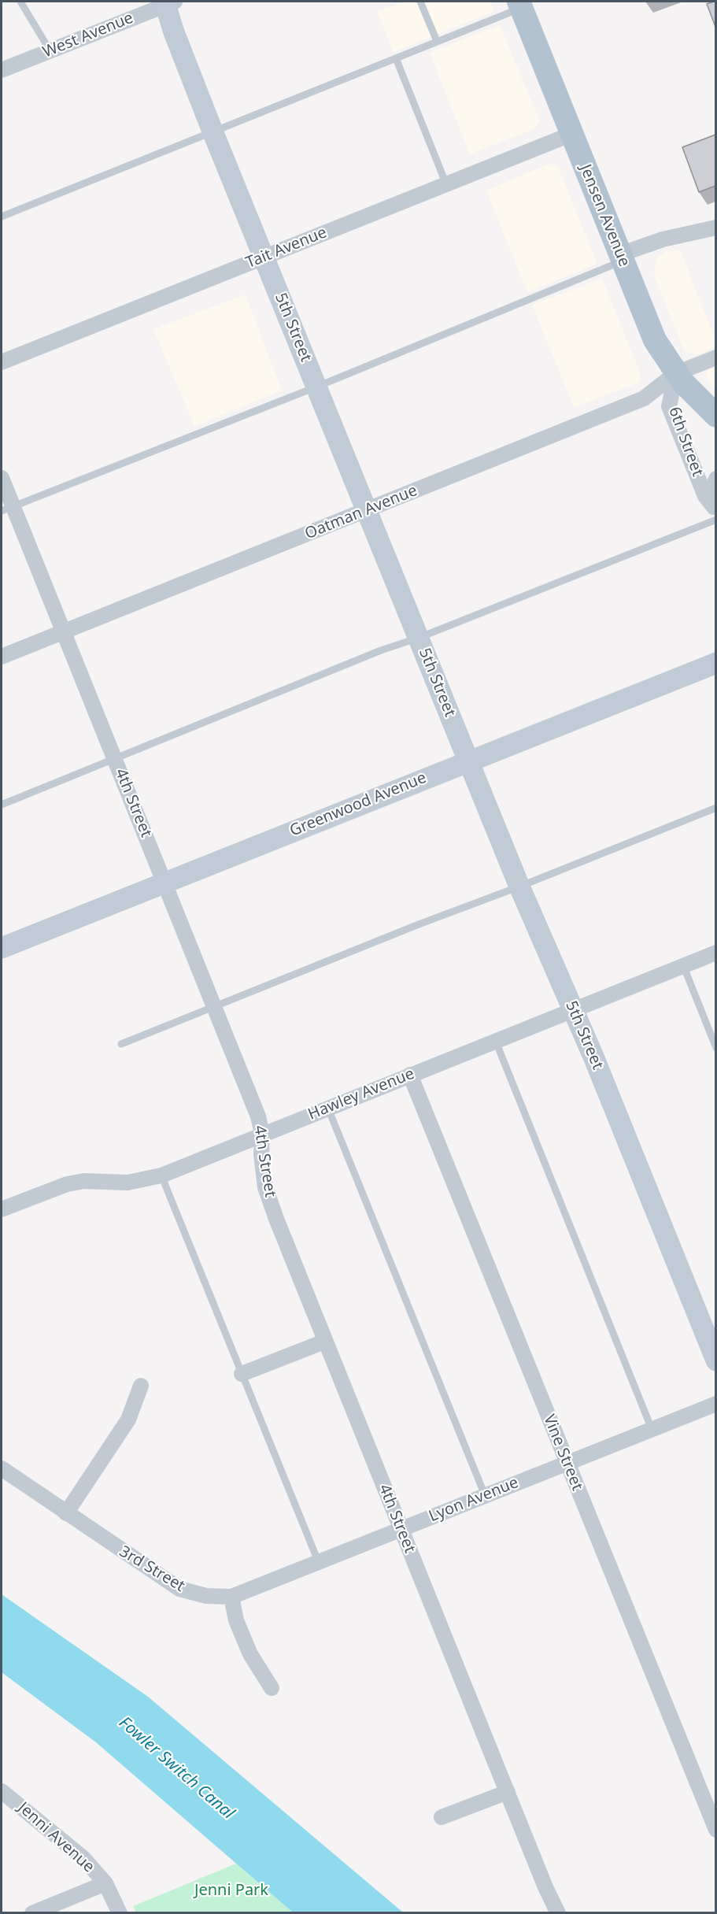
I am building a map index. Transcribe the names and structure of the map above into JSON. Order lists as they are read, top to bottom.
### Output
{
  "streets": {
    "main road": ["Jensen Avenue"],
    "street": [
      "West Avenue",
      "Tait Avenue",
      "5th Street",
      "6th Street",
      "Oatman Avenue",
      "4th Street",
      "Greenwood Avenue",
      "Hawley Avenue",
      "Vine Street",
      "Lyon Avenue",
      "3rd Street",
      "Jenni Avenue"
    ]
  },
  "crossings": [
    ["West Avenue", "5th Street"],
    ["Jensen Avenue", "Tait Avenue"],
    ["Jensen Avenue", "6th Street"],
    ["Jensen Avenue", "Oatman Avenue"],
    ["Tait Avenue", "5th Street"],
    ["5th Street", "Oatman Avenue"],
    ["5th Street", "Greenwood Avenue"],
    ["5th Street", "Hawley Avenue"],
    ["6th Street", "Oatman Avenue"],
    ["Oatman Avenue", "4th Street"],
    ["4th Street", "Greenwood Avenue"],
    ["4th Street", "Hawley Avenue"],
    ["4th Street", "Lyon Avenue"],
    ["Hawley Avenue", "Vine Street"],
    ["Vine Street", "Lyon Avenue"],
    ["Lyon Avenue", "3rd Street"]
  ],
  "water": ["Fowler Switch Canal"],
  "parks": ["Jenni Park"]
}
